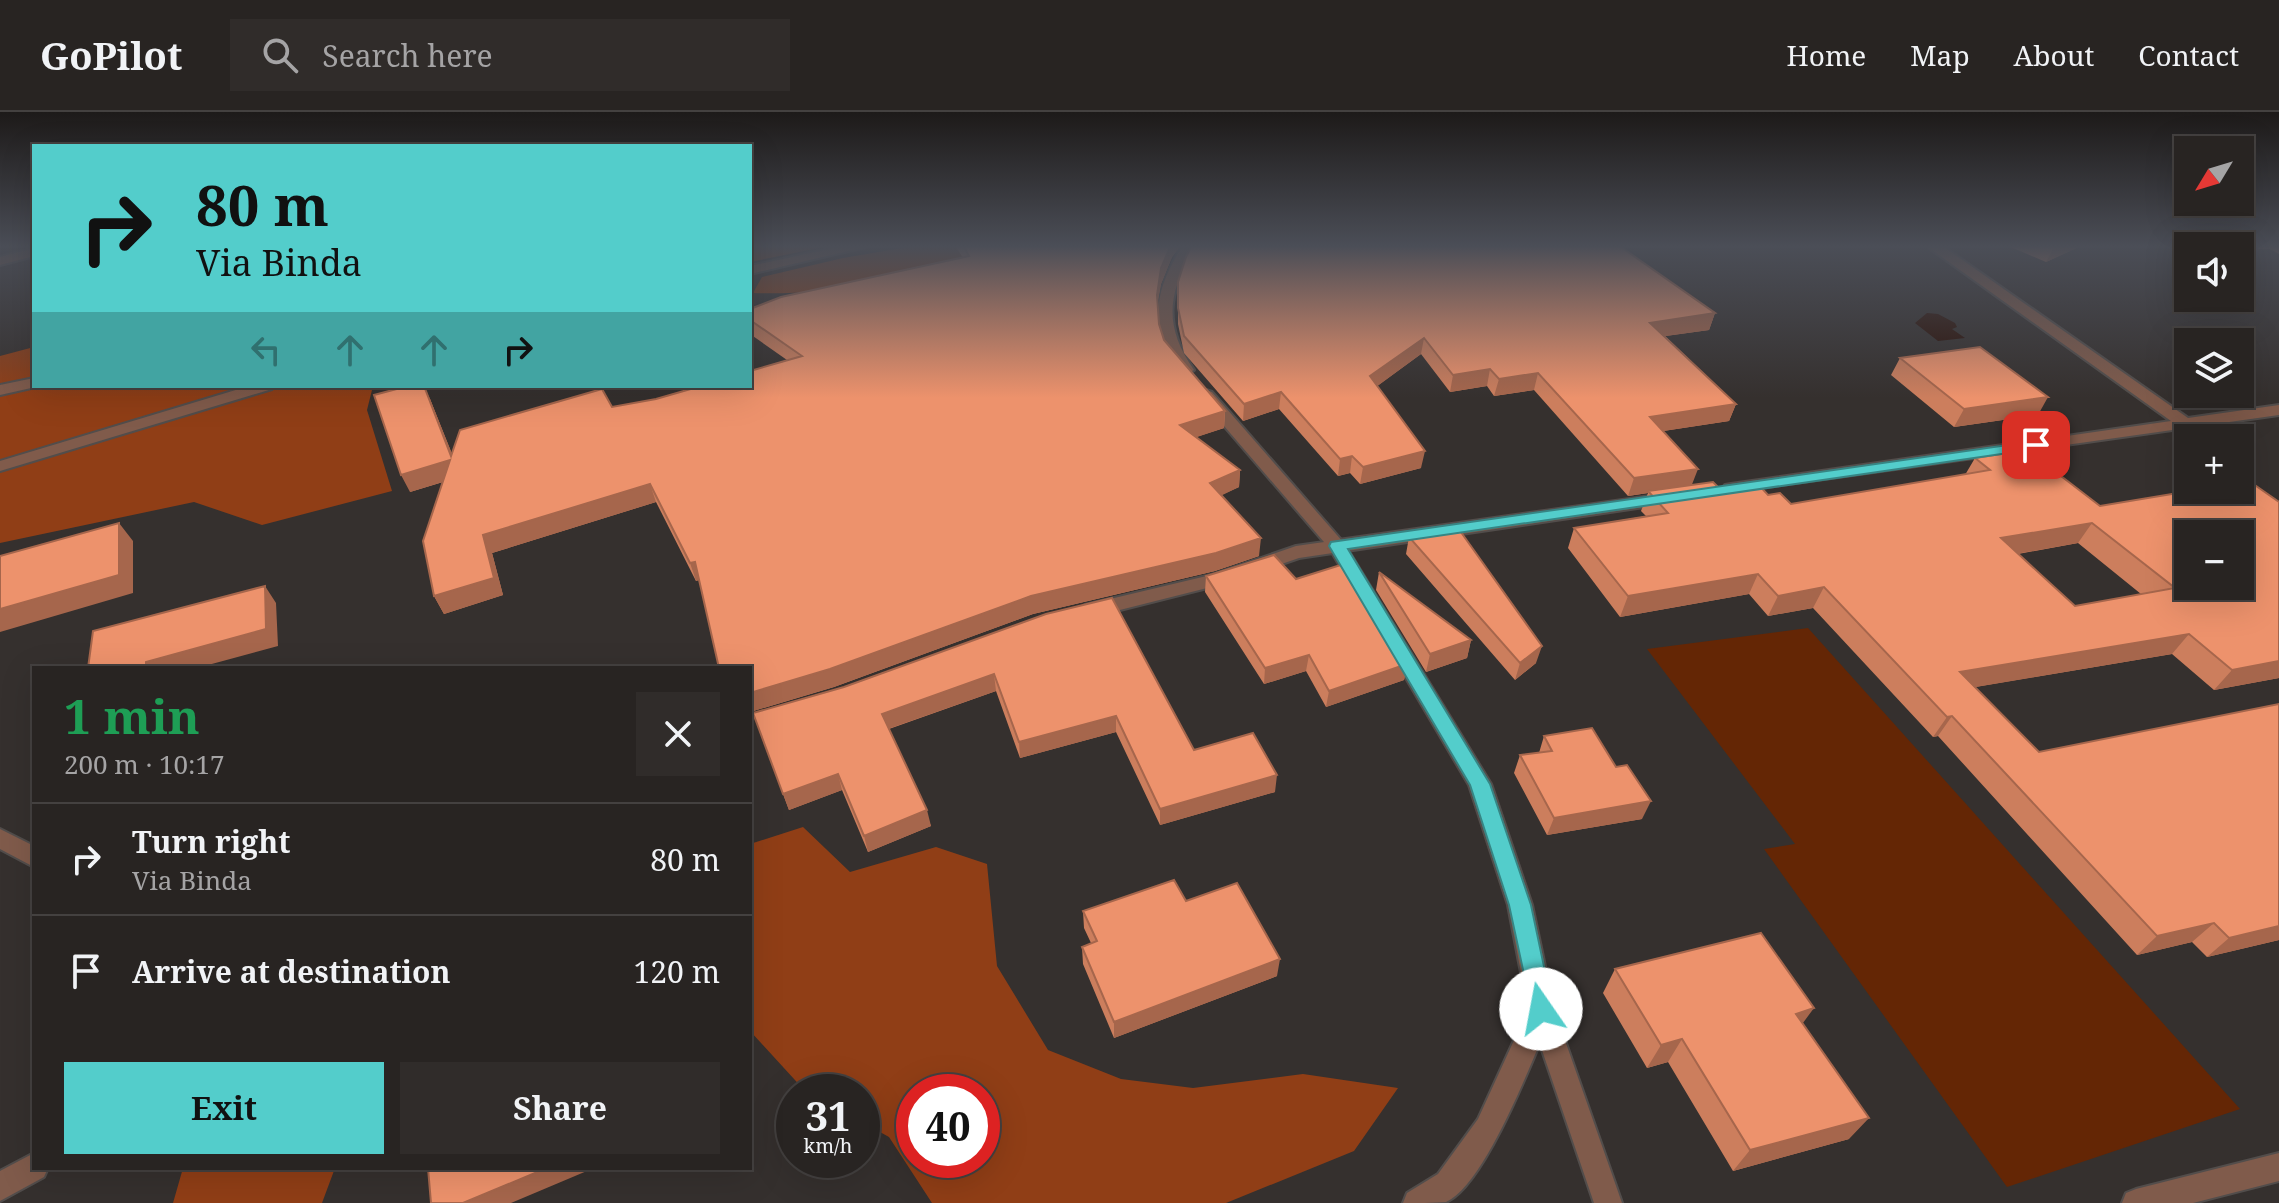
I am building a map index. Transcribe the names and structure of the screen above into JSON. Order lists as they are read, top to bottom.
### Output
{
  "north": "bottom left",
  "page": {
    "header": "GoPilot",
    "search": "Search here",
    "nav": [
      "Home",
      "Map",
      "About",
      "Contact"
    ],
    "map_buttons": ["+", "−"],
    "turn": ["80 m", "Via Binda"],
    "heading": ["1 min", "200 m · 10:17"],
    "list": [
      {
        "name": "Turn right",
        "note": "Via Binda",
        "value": "80 m"
      },
      {
        "name": "Arrive at destination",
        "value": "120 m"
      }
    ],
    "buttons": ["Exit", "Share"],
    "speed": "31 km/h",
    "limit": "40"
  }
}
